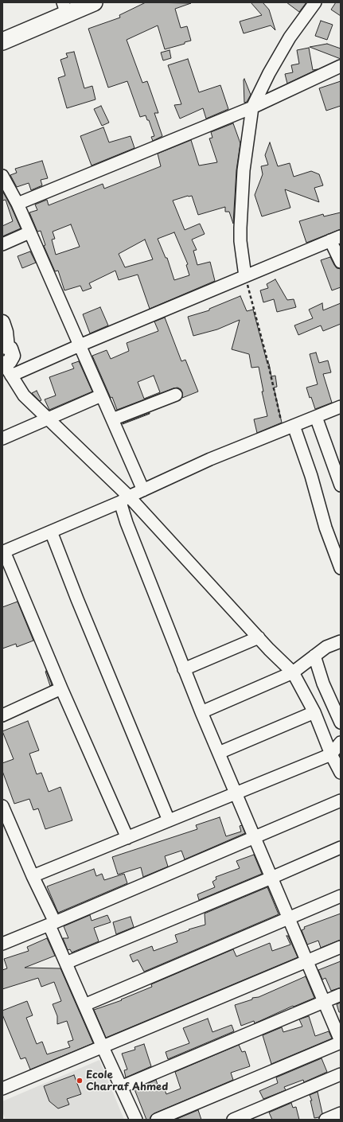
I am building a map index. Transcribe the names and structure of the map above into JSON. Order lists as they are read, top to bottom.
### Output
{
  "places": ["Ecole Charraf Ahmed"]
}
